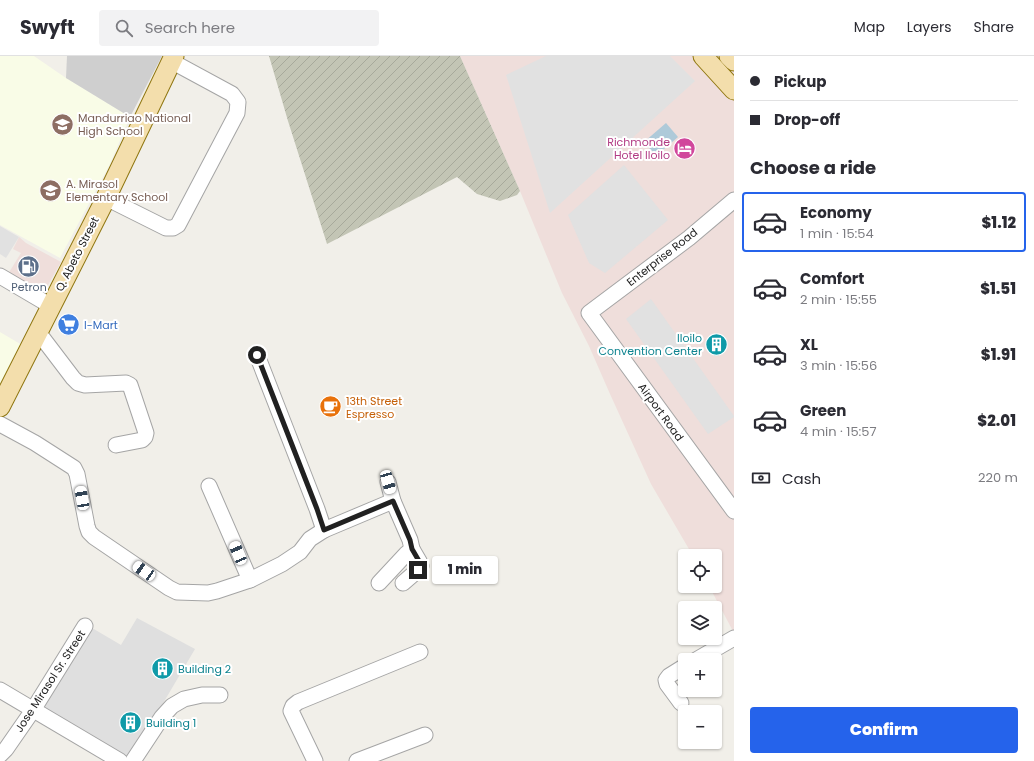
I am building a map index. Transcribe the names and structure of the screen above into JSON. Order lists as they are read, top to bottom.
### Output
{
  "streets": {
    "main road": ["Q. Abeto Street"],
    "street": ["Enterprise Road", "Airport Road", "Jose Mirasol Sr. Street"]
  },
  "crossings": [
    ["Enterprise Road", "Airport Road"]
  ],
  "places": {
    "school or university": ["Mandurriao National High School", "A. Mirasol Elementary School"],
    "hotel": ["Richmonde Hotel Iloilo"],
    "fuel station": ["Petron"],
    "supermarket": ["I-Mart"],
    "building": ["Iloilo Convention Center", "Building 2", "Building 1"],
    "cafe": ["13th Street Espresso"]
  },
  "page": {
    "header": "Swyft",
    "search": "Search here",
    "nav": ["Map", "Layers", "Share"],
    "banner": ["Pickup", "Drop-off"],
    "heading": "Choose a ride",
    "list": [
      {
        "name": "Economy",
        "note": "1 min · 15:54",
        "value": "$1.12"
      },
      {
        "name": "Comfort",
        "note": "2 min · 15:55",
        "value": "$1.51"
      },
      {
        "name": "XL",
        "note": "3 min · 15:56",
        "value": "$1.91"
      },
      {
        "name": "Green",
        "note": "4 min · 15:57",
        "value": "$2.01"
      }
    ],
    "pay": ["Cash", "220 m"],
    "map_buttons": ["+", "−"],
    "bubble": "1 min",
    "buttons": "Confirm"
  }
}
